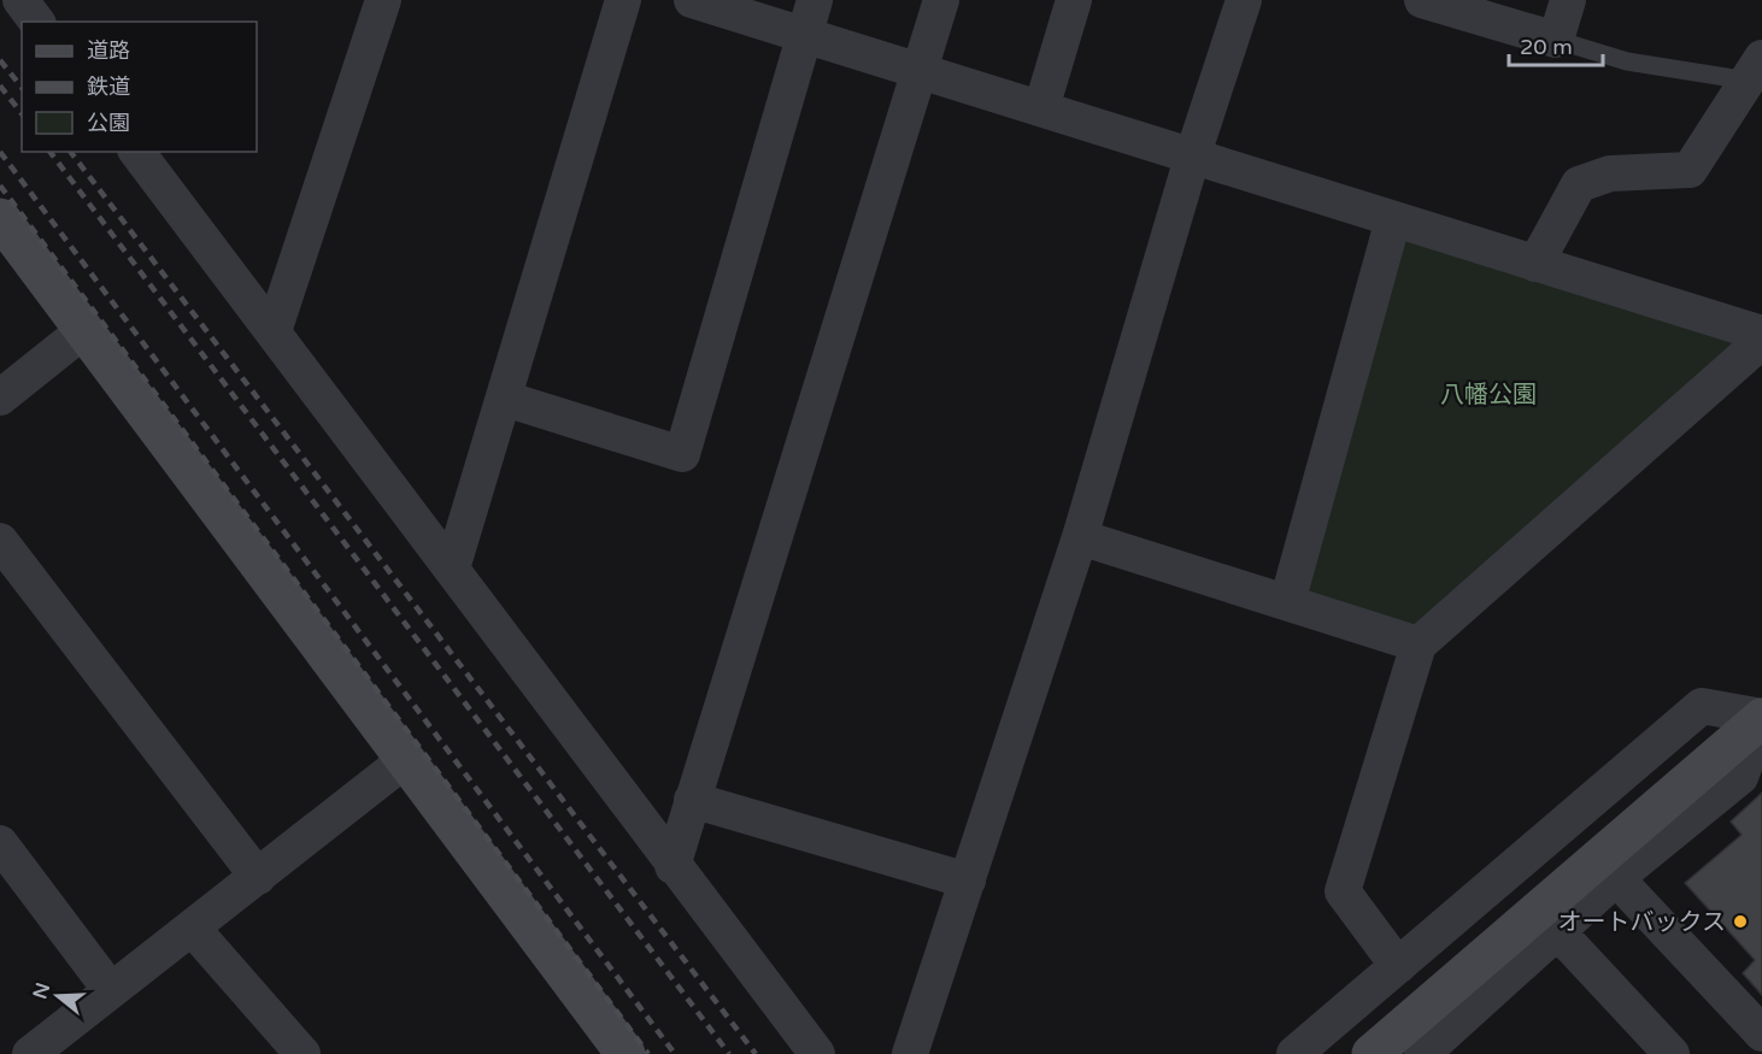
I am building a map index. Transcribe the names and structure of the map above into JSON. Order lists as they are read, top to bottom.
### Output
{
  "parks": ["八幡公園"],
  "places": ["オートバックス"],
  "legend": ["道路", "鉄道", "公園"],
  "scale_bar": "20 m",
  "north": "left"
}
